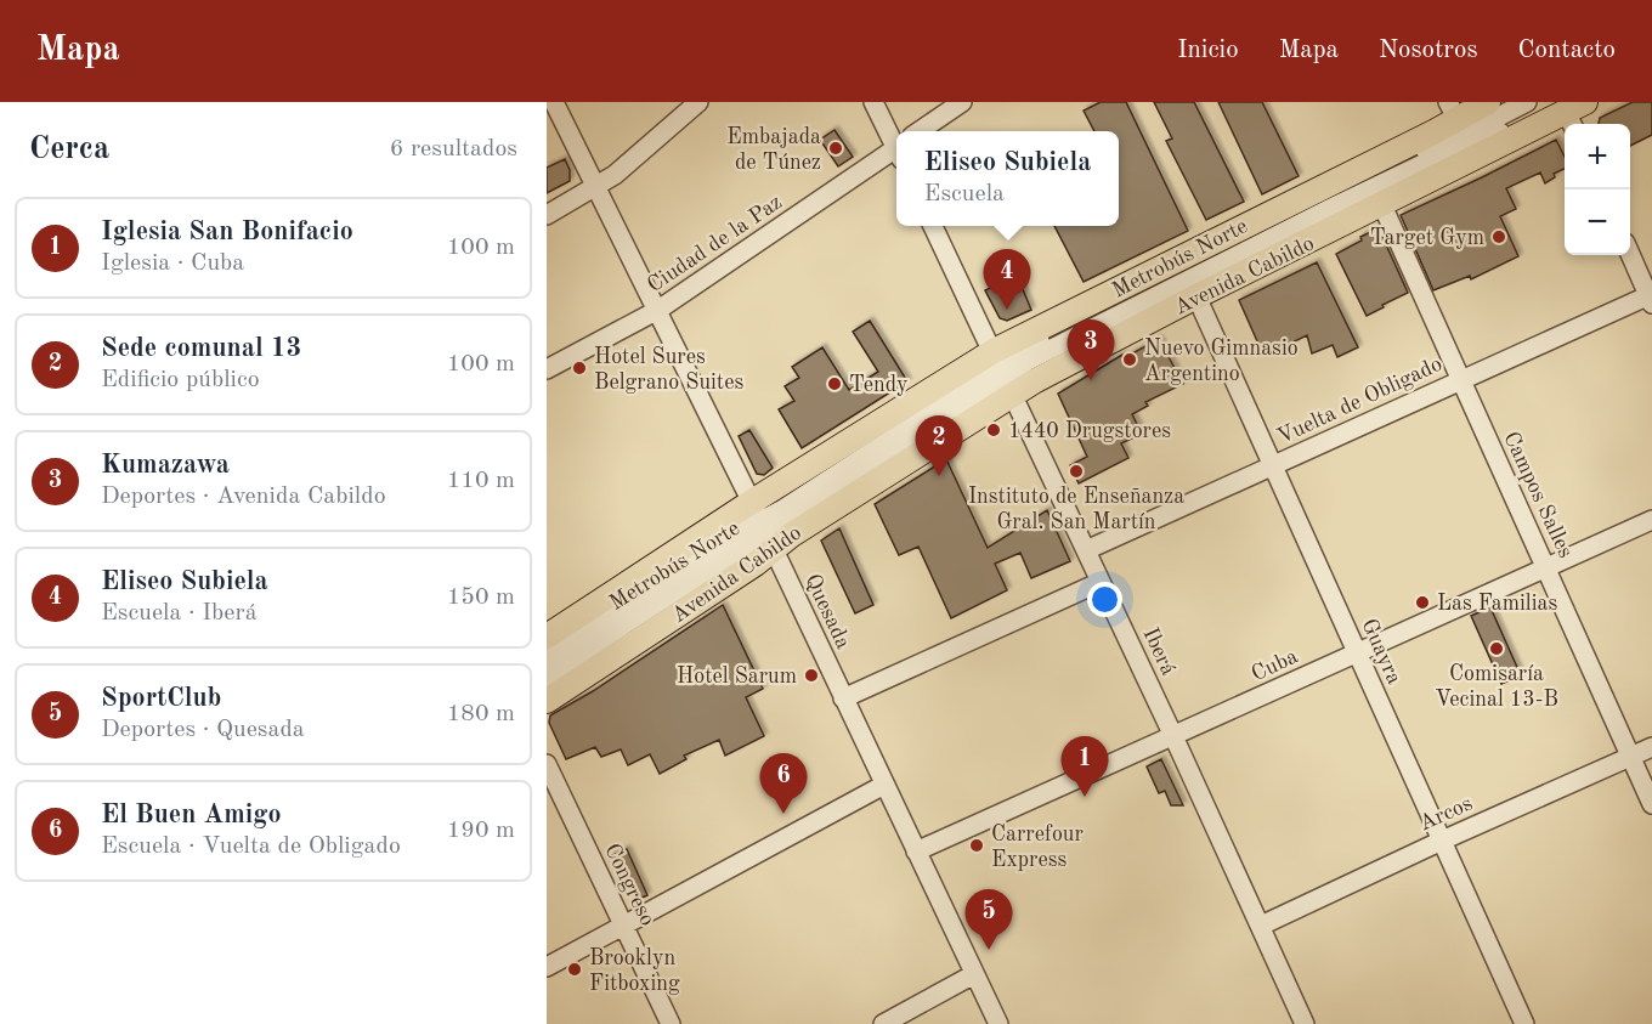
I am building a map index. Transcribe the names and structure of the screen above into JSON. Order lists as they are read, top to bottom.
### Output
{
  "streets": {
    "main road": ["Avenida Cabildo"],
    "street": [
      "Ciudad de la Paz",
      "Metrobús Norte",
      "Vuelta de Obligado",
      "Campos Salles",
      "Quesada",
      "Iberá",
      "Guayra",
      "Cuba",
      "Arcos",
      "Congreso"
    ]
  },
  "crossings": [
    ["Ciudad de la Paz", "Quesada"],
    ["Metrobús Norte", "Avenida Cabildo"],
    ["Metrobús Norte", "Quesada"],
    ["Avenida Cabildo", "Campos Salles"],
    ["Avenida Cabildo", "Quesada"],
    ["Avenida Cabildo", "Iberá"],
    ["Avenida Cabildo", "Guayra"],
    ["Vuelta de Obligado", "Campos Salles"],
    ["Vuelta de Obligado", "Iberá"],
    ["Vuelta de Obligado", "Guayra"],
    ["Campos Salles", "Cuba"],
    ["Campos Salles", "Arcos"],
    ["Quesada", "Cuba"],
    ["Iberá", "Cuba"],
    ["Iberá", "Arcos"],
    ["Guayra", "Cuba"],
    ["Guayra", "Arcos"]
  ],
  "places": [
    "Embajada de Túnez",
    "Target Gym",
    "Nuevo Gimnasio Argentino",
    "Hotel Sures Belgrano Suites",
    "Tendy",
    "1440 Drugstores",
    "Instituto de Enseñanza Gral. San Martín",
    "Las Familias",
    "Comisaría Vecinal 13-B",
    "Hotel Sarum",
    "Carrefour Express",
    "Brooklyn Fitboxing"
  ],
  "page": {
    "header": "Mapa",
    "nav": [
      "Inicio",
      "Mapa",
      "Nosotros",
      "Contacto"
    ],
    "heading": ["Cerca", "6 resultados"],
    "map_buttons": ["+", "−"],
    "popup": ["Eliseo Subiela", "Escuela"],
    "list": [
      {
        "mark": "1",
        "name": "Iglesia San Bonifacio",
        "note": "Iglesia · Cuba",
        "value": "100 m"
      },
      {
        "mark": "2",
        "name": "Sede comunal 13",
        "note": "Edificio público",
        "value": "100 m"
      },
      {
        "mark": "3",
        "name": "Kumazawa",
        "note": "Deportes · Avenida Cabildo",
        "value": "110 m"
      },
      {
        "mark": "4",
        "name": "Eliseo Subiela",
        "note": "Escuela · Iberá",
        "value": "150 m"
      },
      {
        "mark": "5",
        "name": "SportClub",
        "note": "Deportes · Quesada",
        "value": "180 m"
      },
      {
        "mark": "6",
        "name": "El Buen Amigo",
        "note": "Escuela · Vuelta de Obligado",
        "value": "190 m"
      }
    ],
    "pins": [
      "4",
      "3",
      "2",
      "1",
      "6",
      "5"
    ]
  }
}
